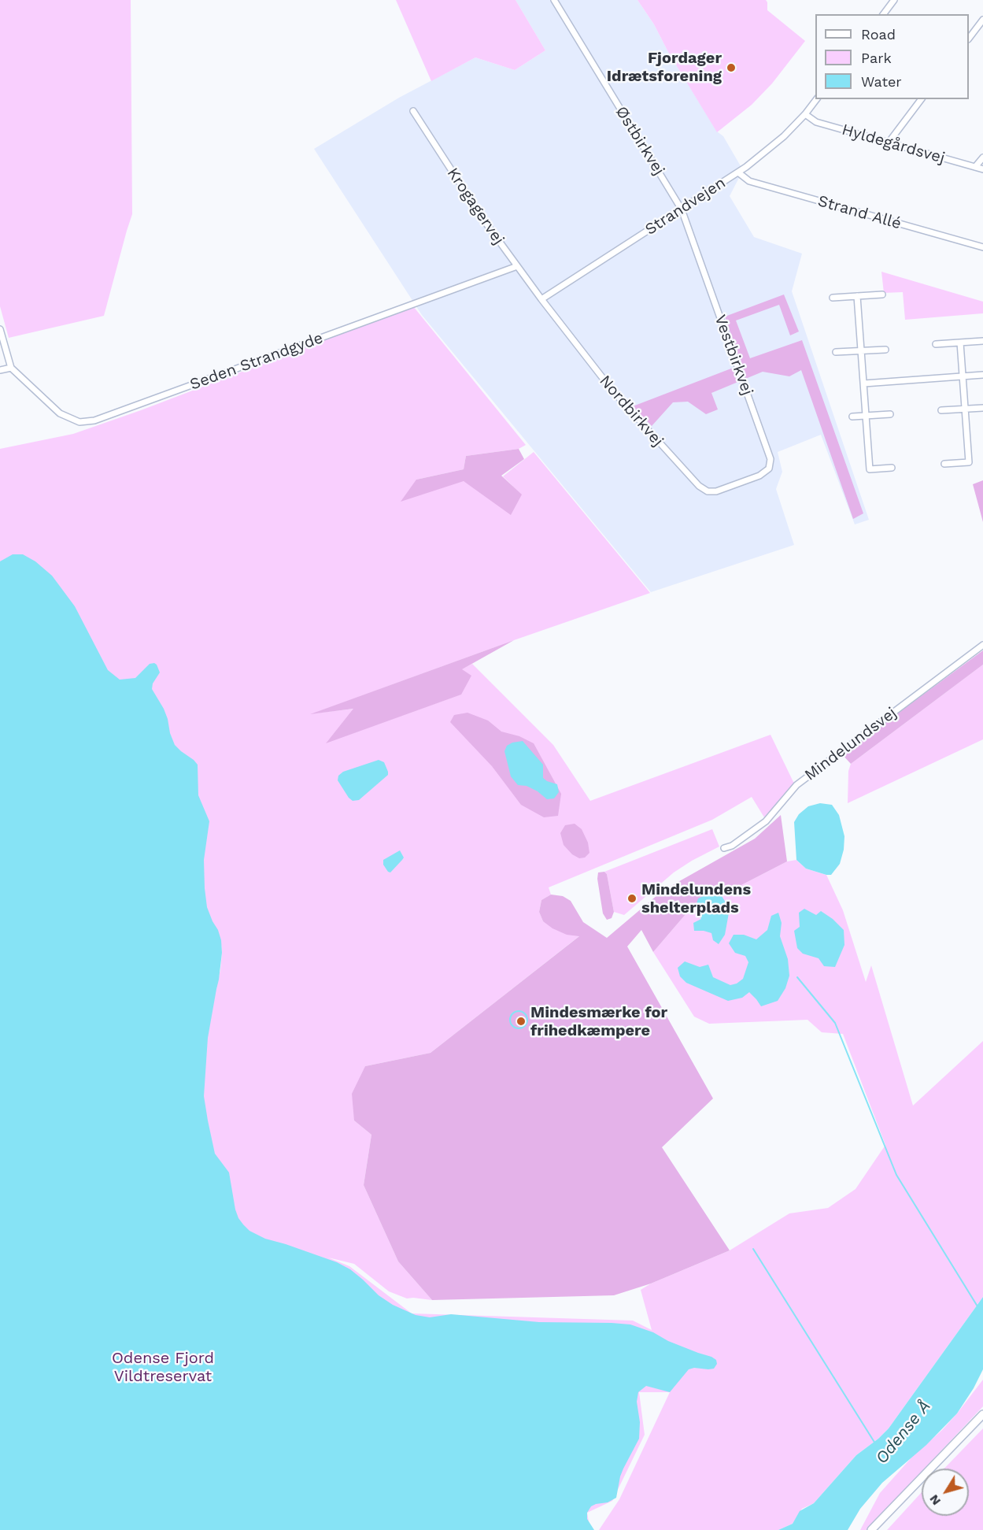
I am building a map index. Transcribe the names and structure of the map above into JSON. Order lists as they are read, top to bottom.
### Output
{
  "streets": {
    "street": [
      "Østbirkvej",
      "Hyldegårdsvej",
      "Krogagervej",
      "Strandvejen",
      "Strand Allé",
      "Vestbirkvej",
      "Seden Strandgyde",
      "Nordbirkvej",
      "Mindelundsvej"
    ]
  },
  "crossings": [
    ["Østbirkvej", "Strandvejen"],
    ["Østbirkvej", "Vestbirkvej"],
    ["Hyldegårdsvej", "Strandvejen"],
    ["Krogagervej", "Strandvejen"],
    ["Krogagervej", "Seden Strandgyde"],
    ["Krogagervej", "Nordbirkvej"],
    ["Strandvejen", "Strand Allé"],
    ["Strandvejen", "Vestbirkvej"],
    ["Strandvejen", "Nordbirkvej"],
    ["Vestbirkvej", "Nordbirkvej"]
  ],
  "water": ["Odense Å"],
  "parks": ["Odense Fjord Vildtreservat"],
  "places": ["Fjordager Idrætsforening", "Mindelundens shelterplads", "Mindesmærke for frihedkæmpere"],
  "legend": ["Road", "Park", "Water"],
  "north": "bottom left"
}
